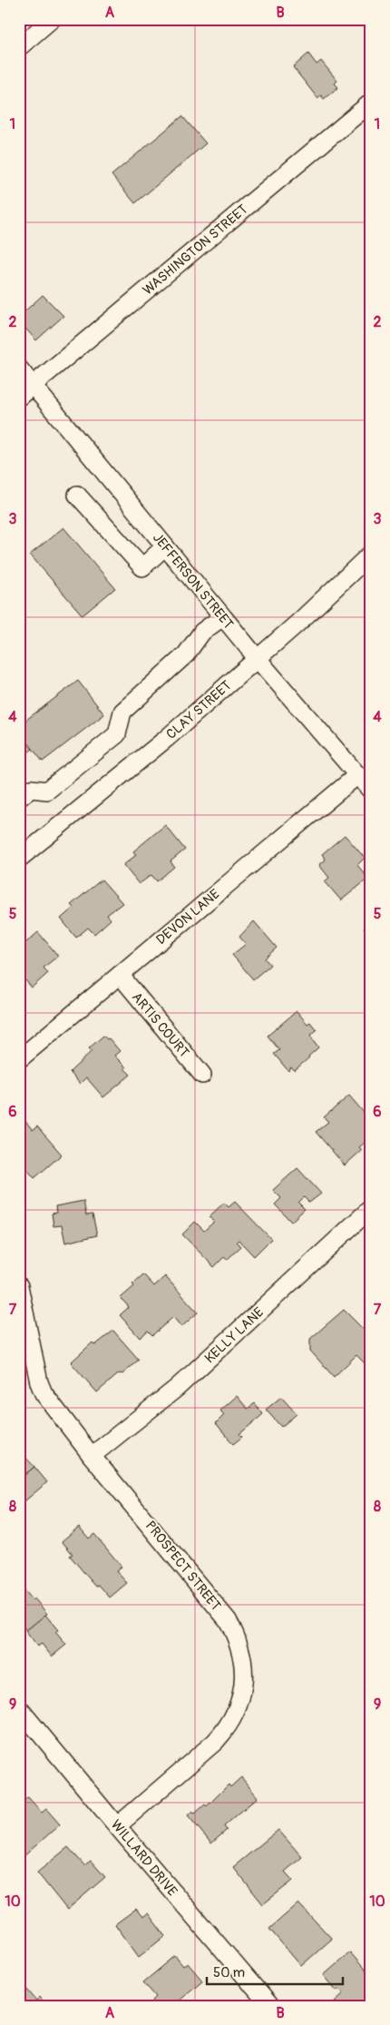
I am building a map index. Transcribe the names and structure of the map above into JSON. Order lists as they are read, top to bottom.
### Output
{
  "streets": {
    "street": [
      "WASHINGTON STREET",
      "JEFFERSON STREET",
      "CLAY STREET",
      "DEVON LANE",
      "ARTIS COURT",
      "KELLY LANE",
      "PROSPECT STREET",
      "WILLARD DRIVE"
    ]
  },
  "crossings": [
    ["WASHINGTON STREET", "JEFFERSON STREET"],
    ["JEFFERSON STREET", "CLAY STREET"],
    ["JEFFERSON STREET", "DEVON LANE"],
    ["DEVON LANE", "ARTIS COURT"],
    ["KELLY LANE", "PROSPECT STREET"],
    ["PROSPECT STREET", "WILLARD DRIVE"]
  ],
  "scale_bar": "50 m",
  "grid": {
    "columns": ["A", "B"],
    "rows": [
      "1",
      "2",
      "3",
      "4",
      "5",
      "6",
      "7",
      "8",
      "9",
      "10"
    ]
  }
}
